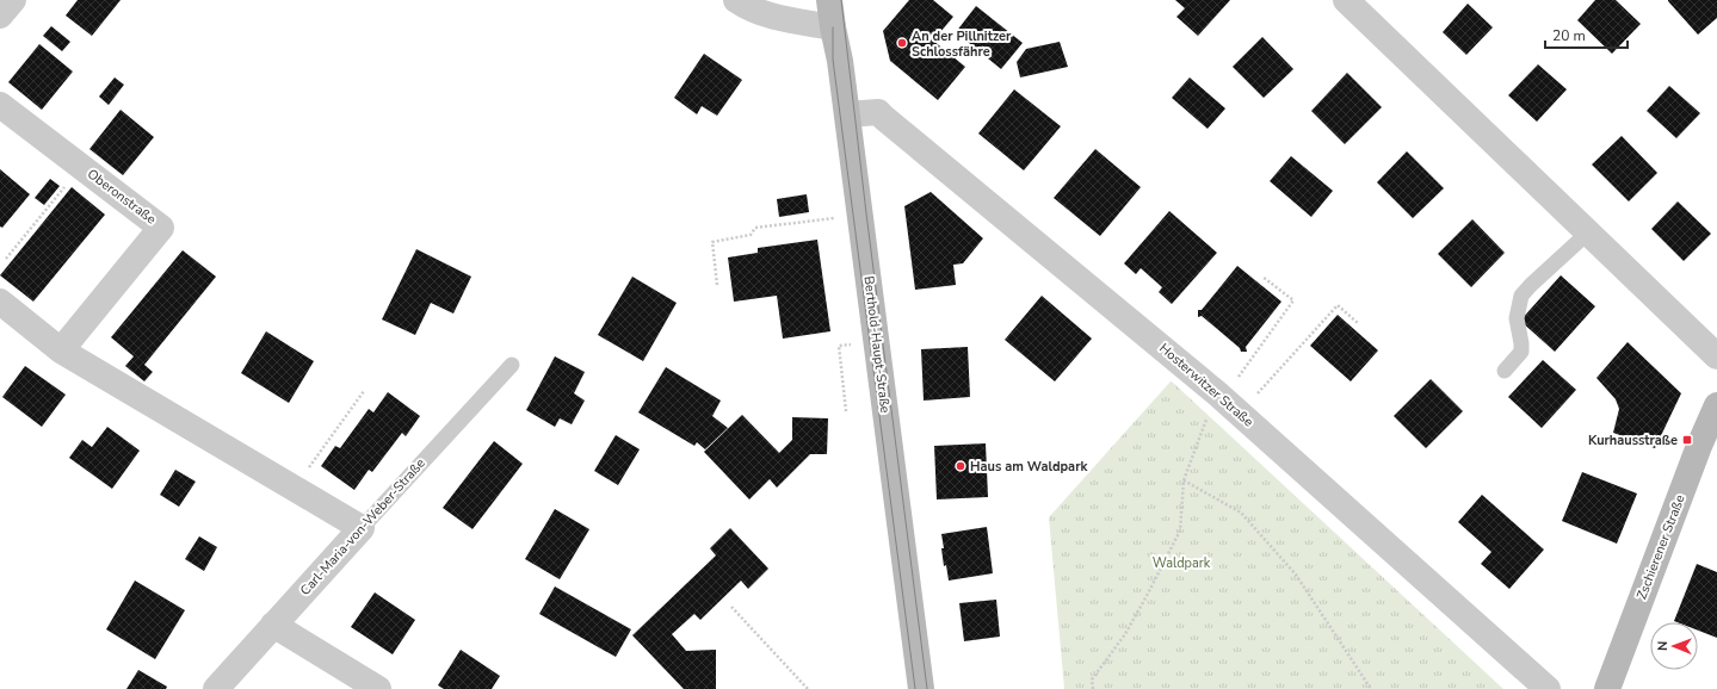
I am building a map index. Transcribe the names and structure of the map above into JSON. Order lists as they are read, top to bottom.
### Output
{
  "streets": {
    "street": [
      "Oberonstraße",
      "Berthold-Haupt-Straße",
      "Hosterwitzer Straße",
      "Carl-Maria-von-Weber-Straße",
      "Zschierener Straße"
    ]
  },
  "crossings": [
    ["Berthold-Haupt-Straße", "Hosterwitzer Straße"]
  ],
  "parks": ["Waldpark"],
  "places": {
    "other": ["An der Pillnitzer Schlossfähre", "Haus am Waldpark"],
    "transit": ["Kurhausstraße"]
  },
  "scale_bar": "20 m",
  "north": "left"
}
